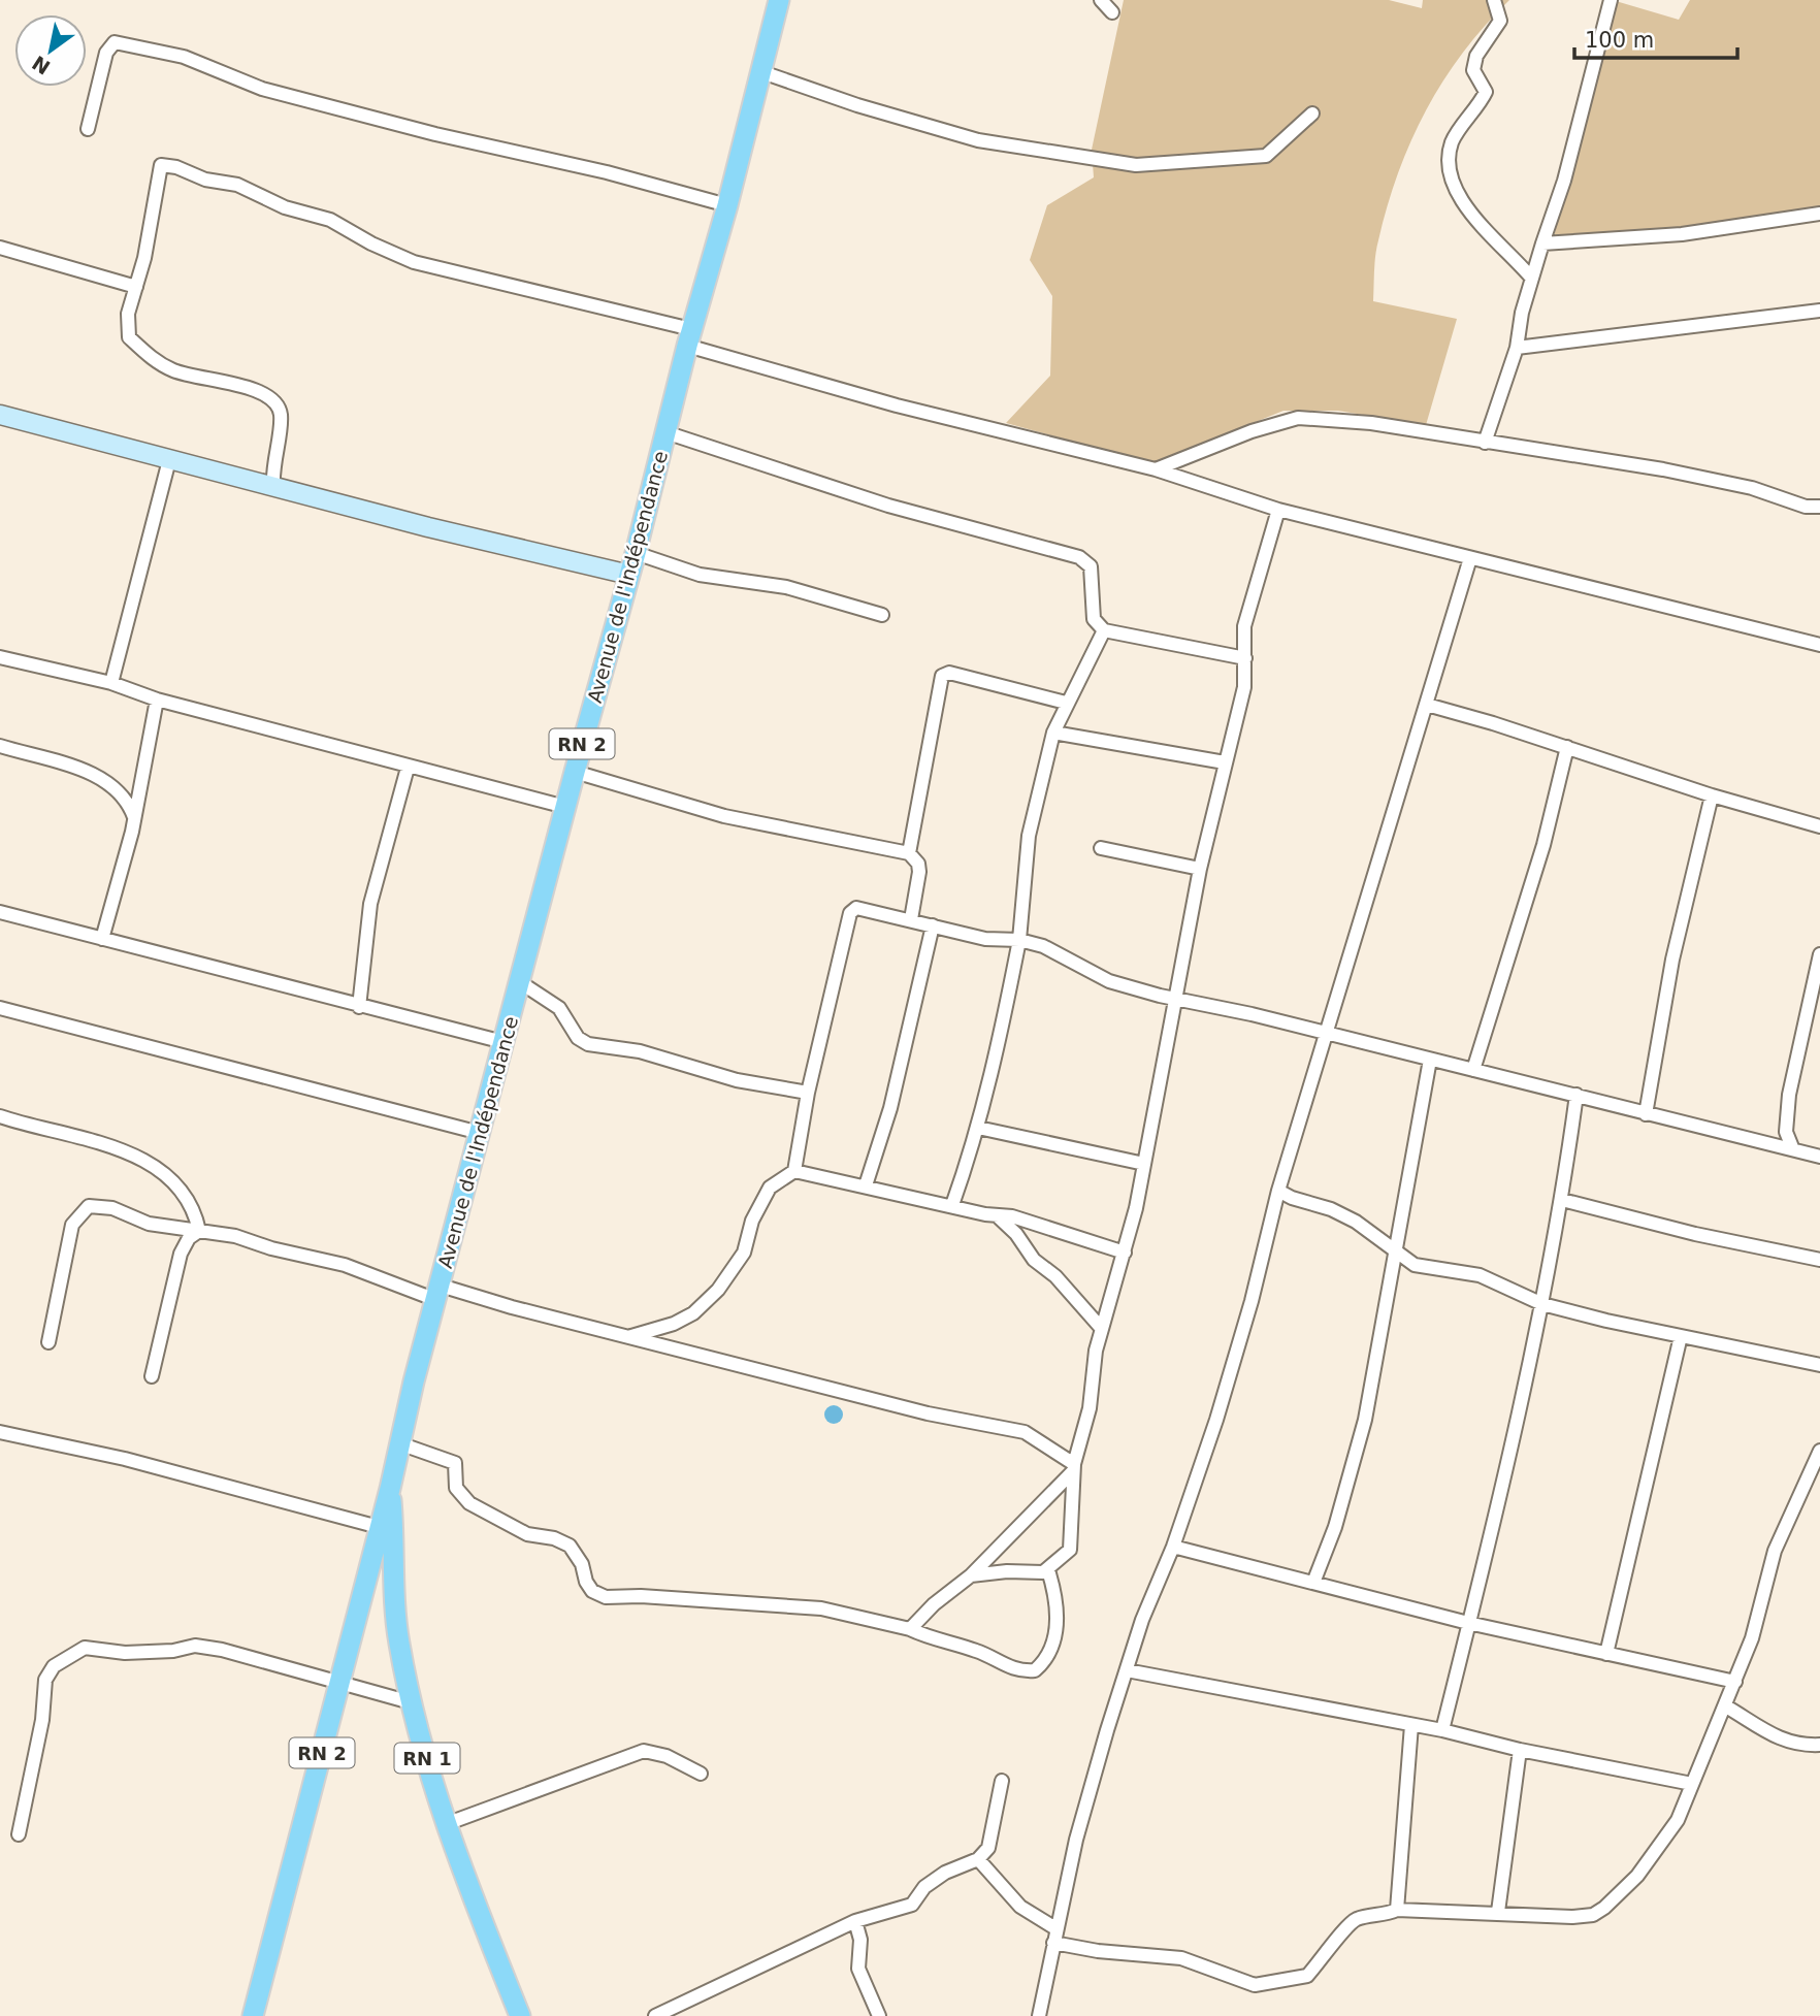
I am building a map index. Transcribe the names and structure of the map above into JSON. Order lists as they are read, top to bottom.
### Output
{
  "streets": {
    "main road": ["Avenue de l'Indépendance", "RN 2", "RN 1"]
  },
  "crossings": [
    ["Avenue de l'Indépendance", "RN 2"],
    ["Avenue de l'Indépendance", "RN 1"],
    ["RN 2", "RN 1"]
  ],
  "scale_bar": "100 m",
  "north": "bottom left"
}
